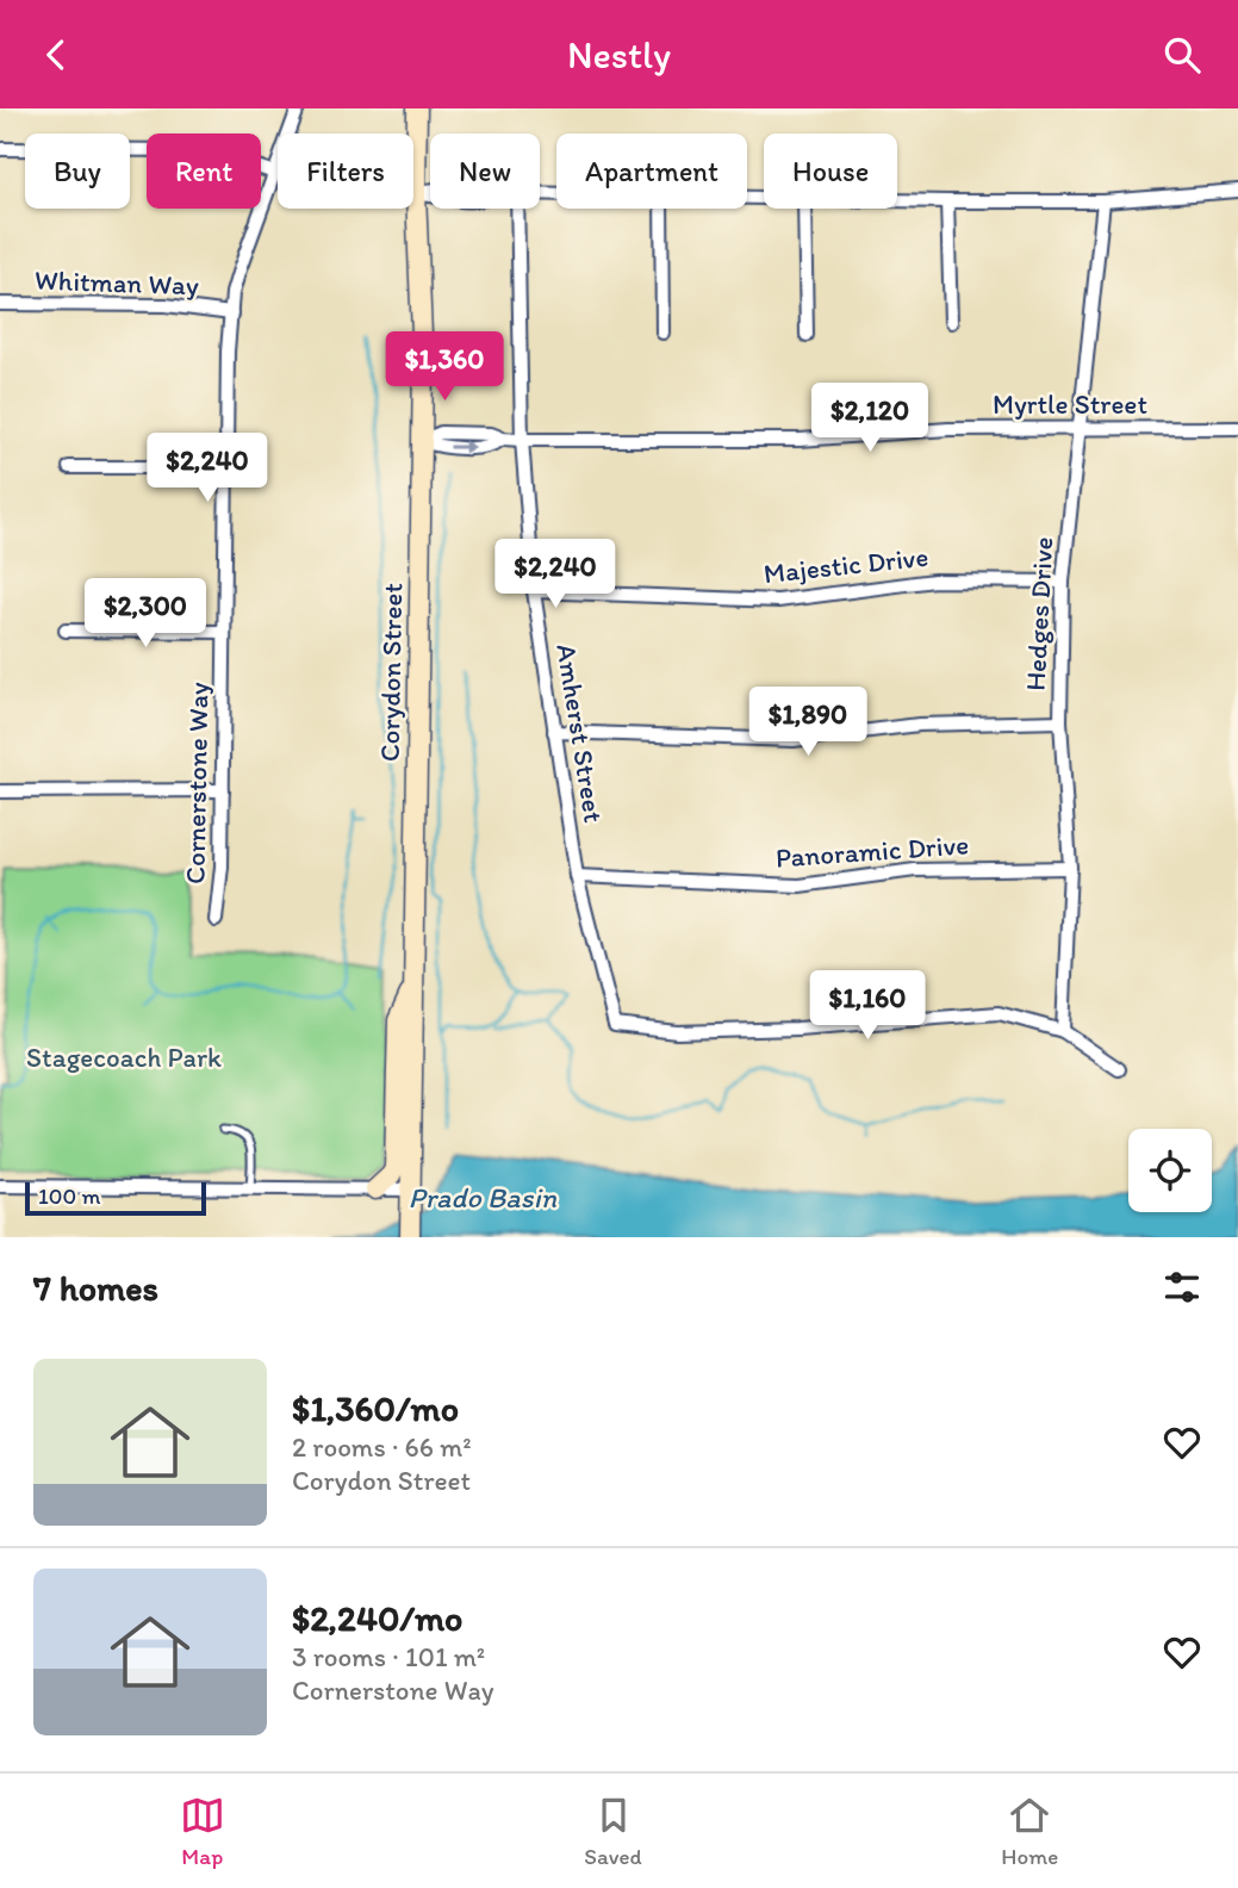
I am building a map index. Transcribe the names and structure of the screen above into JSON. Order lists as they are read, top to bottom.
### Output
{
  "streets": {
    "main road": ["Corydon Street"],
    "street": [
      "Whitman Way",
      "Myrtle Street",
      "Majestic Drive",
      "Hedges Drive",
      "Amherst Street",
      "Cornerstone Way",
      "Panoramic Drive"
    ]
  },
  "crossings": [
    ["Whitman Way", "Cornerstone Way"],
    ["Myrtle Street", "Hedges Drive"],
    ["Myrtle Street", "Corydon Street"],
    ["Myrtle Street", "Amherst Street"],
    ["Majestic Drive", "Hedges Drive"],
    ["Majestic Drive", "Amherst Street"],
    ["Hedges Drive", "Amherst Street"],
    ["Hedges Drive", "Panoramic Drive"],
    ["Amherst Street", "Panoramic Drive"]
  ],
  "water": ["Prado Basin"],
  "parks": ["Stagecoach Park"],
  "scale_bar": "100 m",
  "page": {
    "header": "Nestly",
    "chip": [
      "Buy",
      "Rent",
      "Filters",
      "New",
      "Apartment",
      "House"
    ],
    "price": [
      "$1,360",
      "$2,120",
      "$2,240",
      "$2,240",
      "$2,300",
      "$1,890",
      "$1,160"
    ],
    "scale": "100 m",
    "heading": "7 homes",
    "list": [
      {
        "name": "$1,360/mo",
        "note": "2 rooms · 66 m² · Corydon Street"
      },
      {
        "name": "$2,240/mo",
        "note": "3 rooms · 101 m² · Cornerstone Way"
      }
    ],
    "tabs": ["Map", "Saved", "Home"]
  }
}
